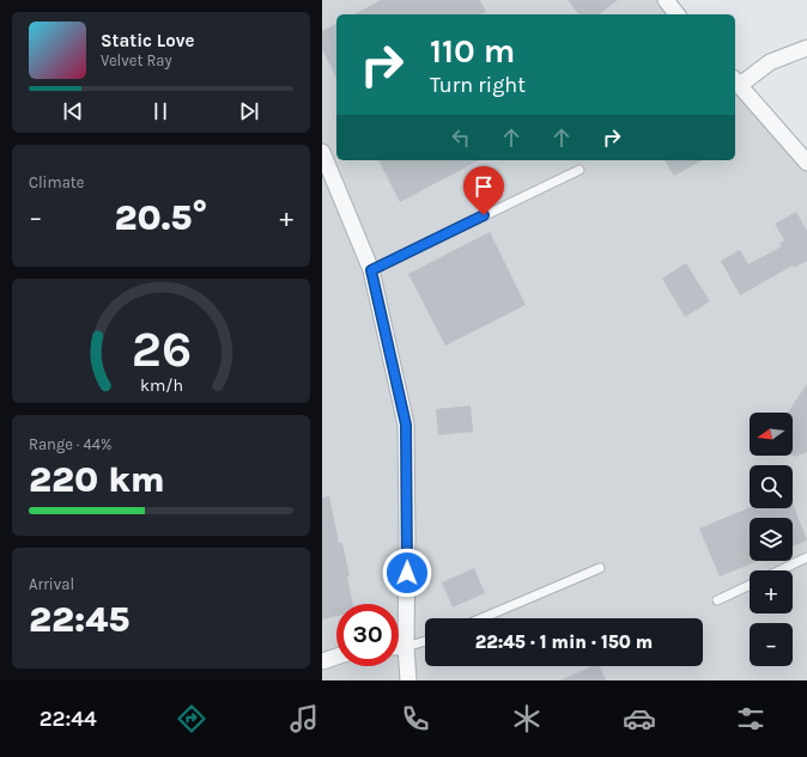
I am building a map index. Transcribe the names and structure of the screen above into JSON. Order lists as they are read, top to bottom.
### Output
{
  "north": "left",
  "page": {
    "turn": ["110 m", "Turn right"],
    "song": ["Static Love", "Velvet Ray"],
    "tile": [
      "Climate",
      ["Range · 44%", "220 km"],
      ["Arrival", "22:45"]
    ],
    "heat": ["−", "20.5°", "+"],
    "map_buttons": ["+", "−"],
    "limit": "30",
    "trip": "22:45 · 1 min · 150 m",
    "tabs": "22:44",
    "gauge": ["26", "km/h"]
  }
}
